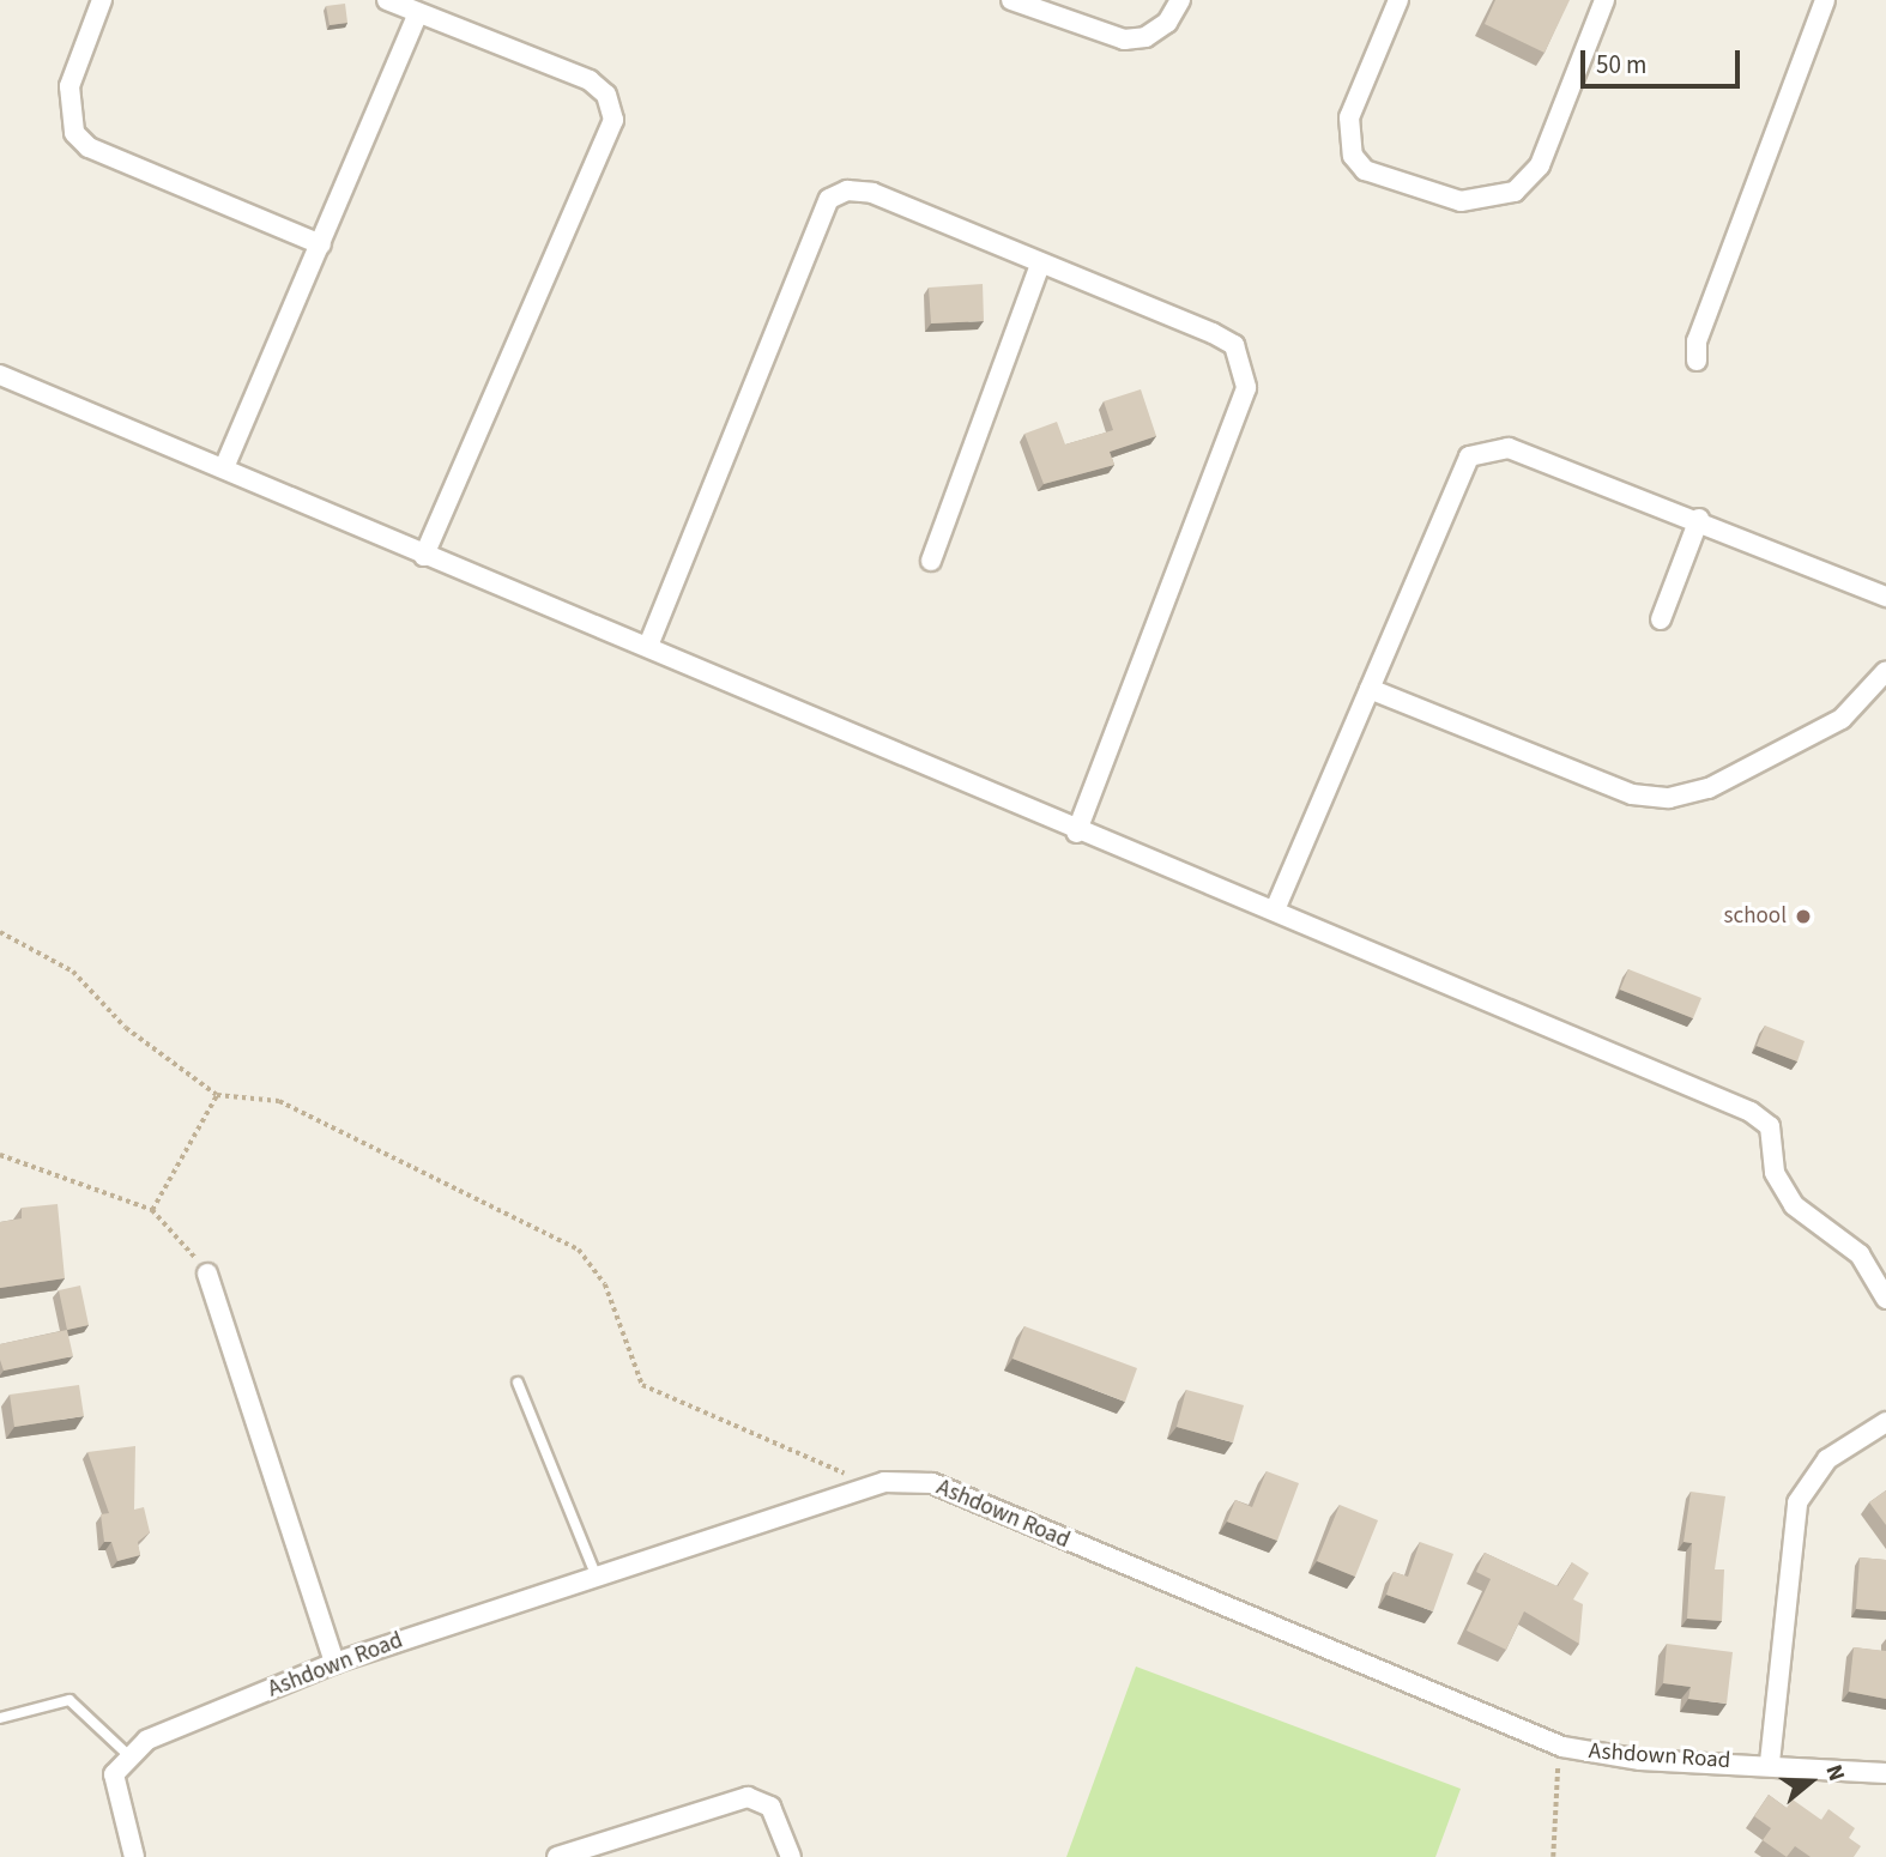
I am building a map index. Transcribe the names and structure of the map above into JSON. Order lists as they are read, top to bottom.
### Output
{
  "streets": {
    "street": ["Ashdown Road"]
  },
  "places": ["school"],
  "scale_bar": "50 m",
  "north": "right"
}
